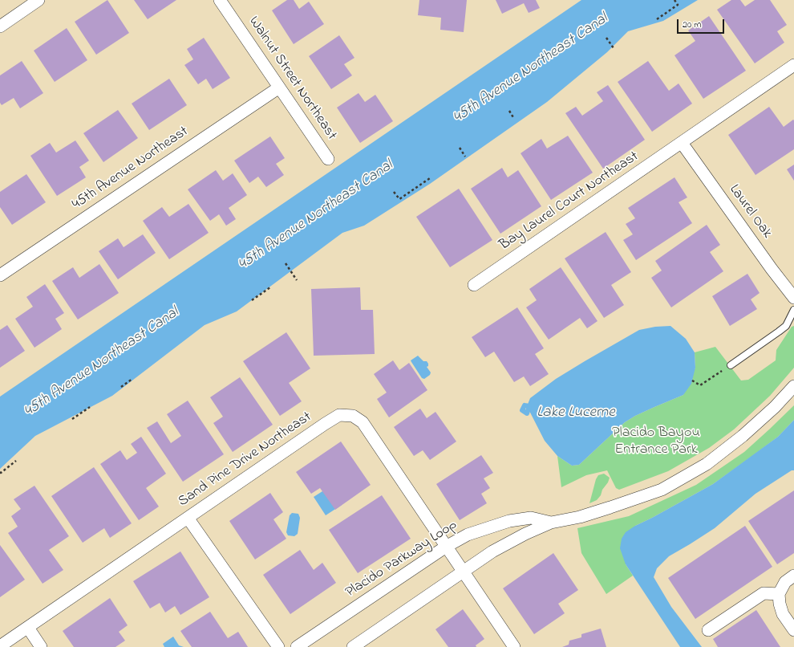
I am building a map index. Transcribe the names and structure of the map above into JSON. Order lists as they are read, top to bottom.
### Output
{
  "streets": {
    "street": [
      "Walnut Street Northeast",
      "45th Avenue Northeast",
      "Bay Laurel Court Northeast",
      "Laurel Oak",
      "Sand Pine Drive Northeast",
      "Placido Parkway Loop"
    ]
  },
  "crossings": [
    ["Walnut Street Northeast", "45th Avenue Northeast"],
    ["Bay Laurel Court Northeast", "Laurel Oak"],
    ["Sand Pine Drive Northeast", "Placido Parkway Loop"]
  ],
  "water": ["45th Avenue Northeast Canal", "Lake Lucerne"],
  "parks": ["Placido Bayou Entrance Park"],
  "scale_bar": "20 m"
}
